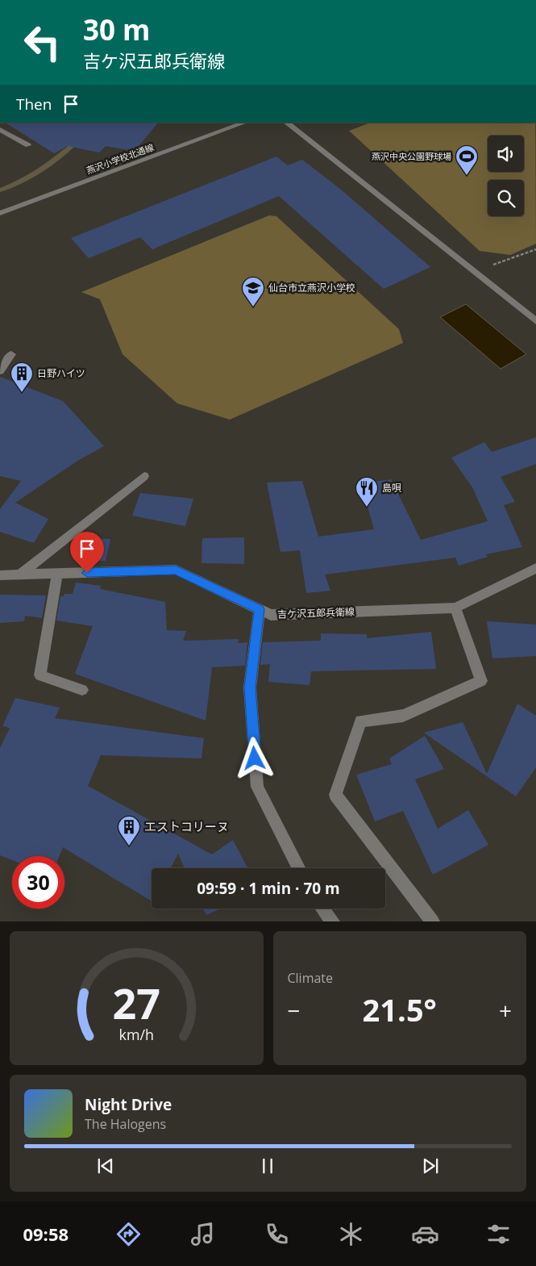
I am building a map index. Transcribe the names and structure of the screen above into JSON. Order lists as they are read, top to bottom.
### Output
{
  "streets": {
    "street": ["燕沢小学校北通線", "吉ケ沢五郎兵衛線"]
  },
  "places": {
    "sports": ["燕沢中央公園野球場"],
    "school or university": ["仙台市立燕沢小学校"],
    "building": ["日野ハイツ", "エストコリーヌ"],
    "restaurant": ["島唄"]
  },
  "page": {
    "turn": ["30 m", "吉ケ沢五郎兵衛線"],
    "then": "Then",
    "limit": "30",
    "trip": "09:59 · 1 min · 70 m",
    "tile": "Climate",
    "heat": ["−", "21.5°", "+"],
    "song": ["Night Drive", "The Halogens"],
    "tabs": "09:58",
    "gauge": ["27", "km/h"]
  }
}
